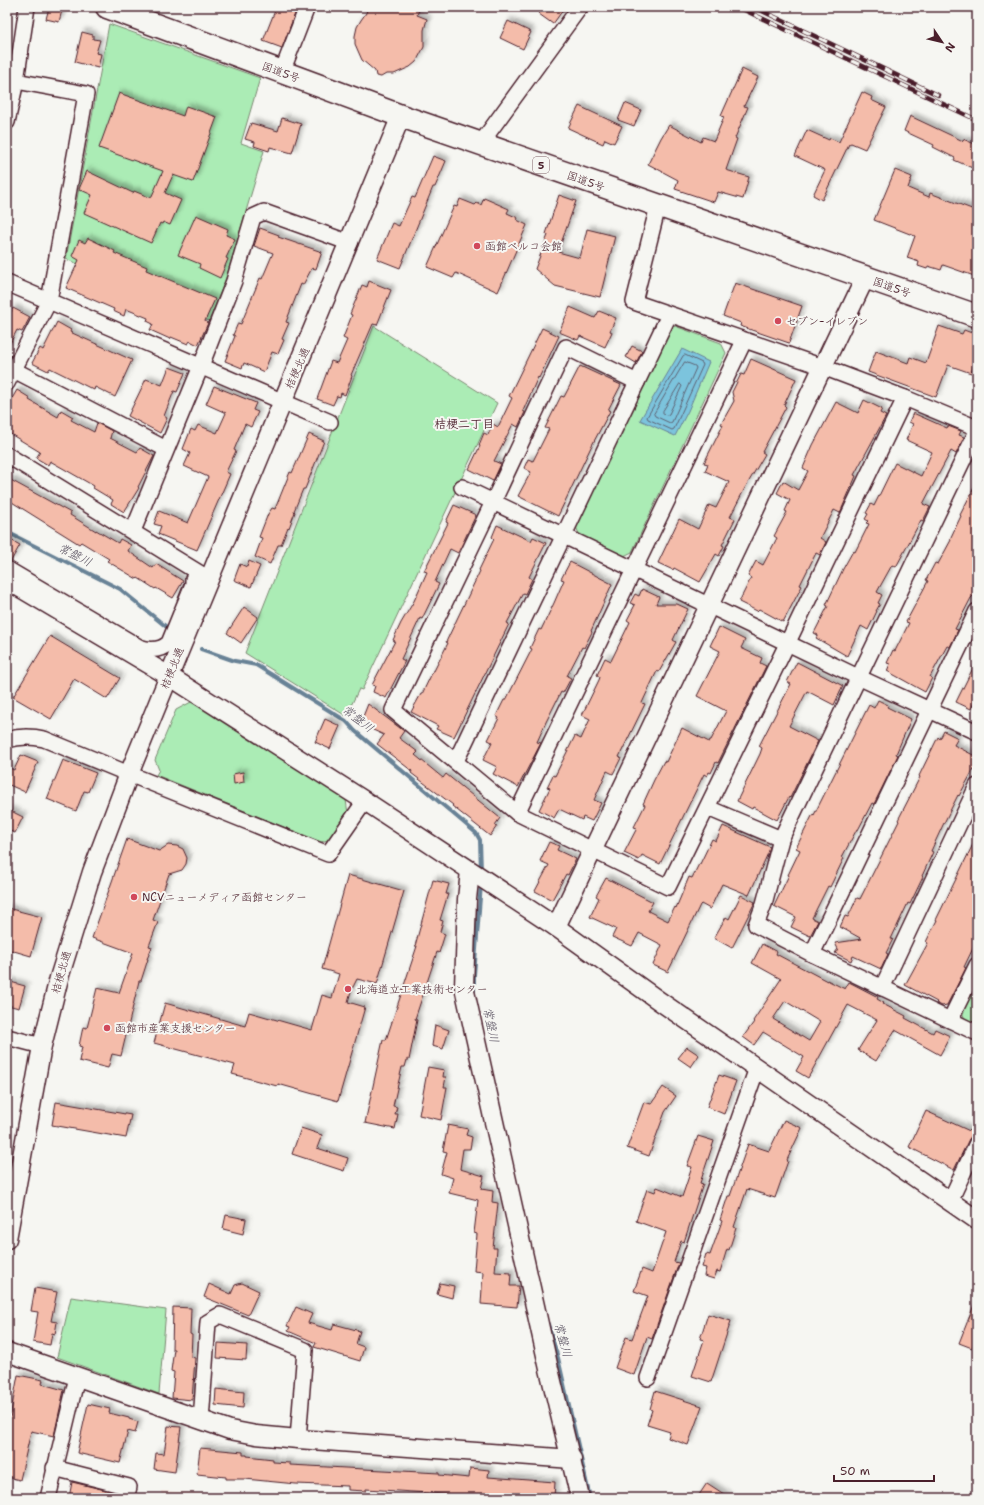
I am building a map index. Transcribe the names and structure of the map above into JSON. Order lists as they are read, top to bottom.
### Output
{
  "streets": {
    "highway": ["国道5号", "5"],
    "street": ["桔梗北通"]
  },
  "crossings": [
    ["国道5号", "桔梗北通"]
  ],
  "districts": ["桔梗二丁目"],
  "water": ["常盤川"],
  "places": [
    "函館ベルコ会館",
    "セブン-イレブン",
    "NCVニューメディア函館センター",
    "北海道立工業技術センター",
    "函館市産業支援センター"
  ],
  "scale_bar": "50 m",
  "north": "bottom right"
}
